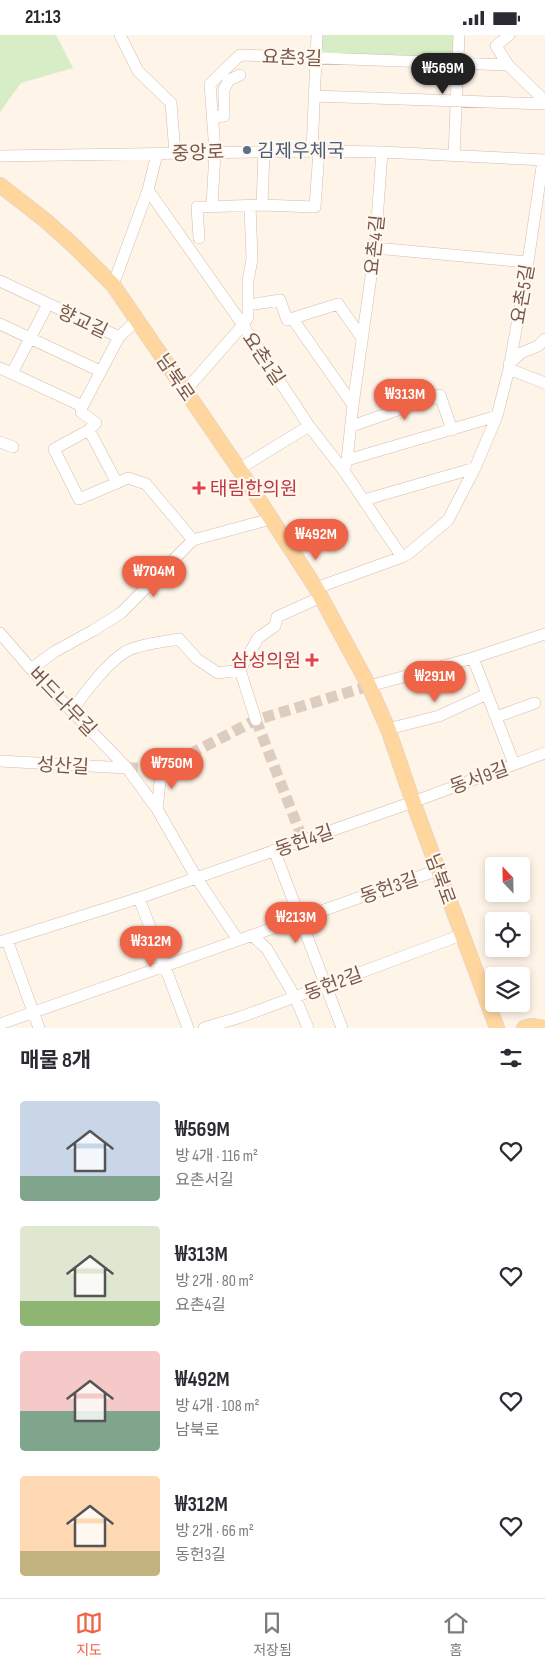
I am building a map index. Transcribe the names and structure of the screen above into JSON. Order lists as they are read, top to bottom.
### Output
{
  "streets": {
    "main road": ["남북로"],
    "street": [
      "요촌3길",
      "중앙로",
      "요촌4길",
      "요촌5길",
      "향교길",
      "요촌1길",
      "버드나무길",
      "성산길",
      "동서9길",
      "동헌4길",
      "동헌3길",
      "동헌2길"
    ]
  },
  "crossings": [
    ["요촌3길", "중앙로"],
    ["중앙로", "요촌4길"],
    ["중앙로", "요촌5길"],
    ["요촌4길", "요촌1길"],
    ["요촌5길", "요촌1길"],
    ["요촌5길", "남북로"],
    ["남북로", "동서9길"],
    ["남북로", "동헌4길"],
    ["남북로", "동헌3길"],
    ["남북로", "동헌2길"],
    ["버드나무길", "성산길"],
    ["동서9길", "동헌4길"]
  ],
  "places": {
    "other": ["김제우체국"],
    "health": ["태림한의원", "삼성의원"]
  },
  "north": "top",
  "page": {
    "status": "21:13",
    "price": [
      "₩569M",
      "₩313M",
      "₩492M",
      "₩704M",
      "₩291M",
      "₩750M",
      "₩213M",
      "₩312M"
    ],
    "heading": "매물 8개",
    "list": [
      {
        "name": "₩569M",
        "note": "방 4개 · 116 m² · 요촌서길"
      },
      {
        "name": "₩313M",
        "note": "방 2개 · 80 m² · 요촌4길"
      },
      {
        "name": "₩492M",
        "note": "방 4개 · 108 m² · 남북로"
      },
      {
        "name": "₩312M",
        "note": "방 2개 · 66 m² · 동헌3길"
      }
    ],
    "tabs": ["지도", "저장됨", "홈"]
  }
}
